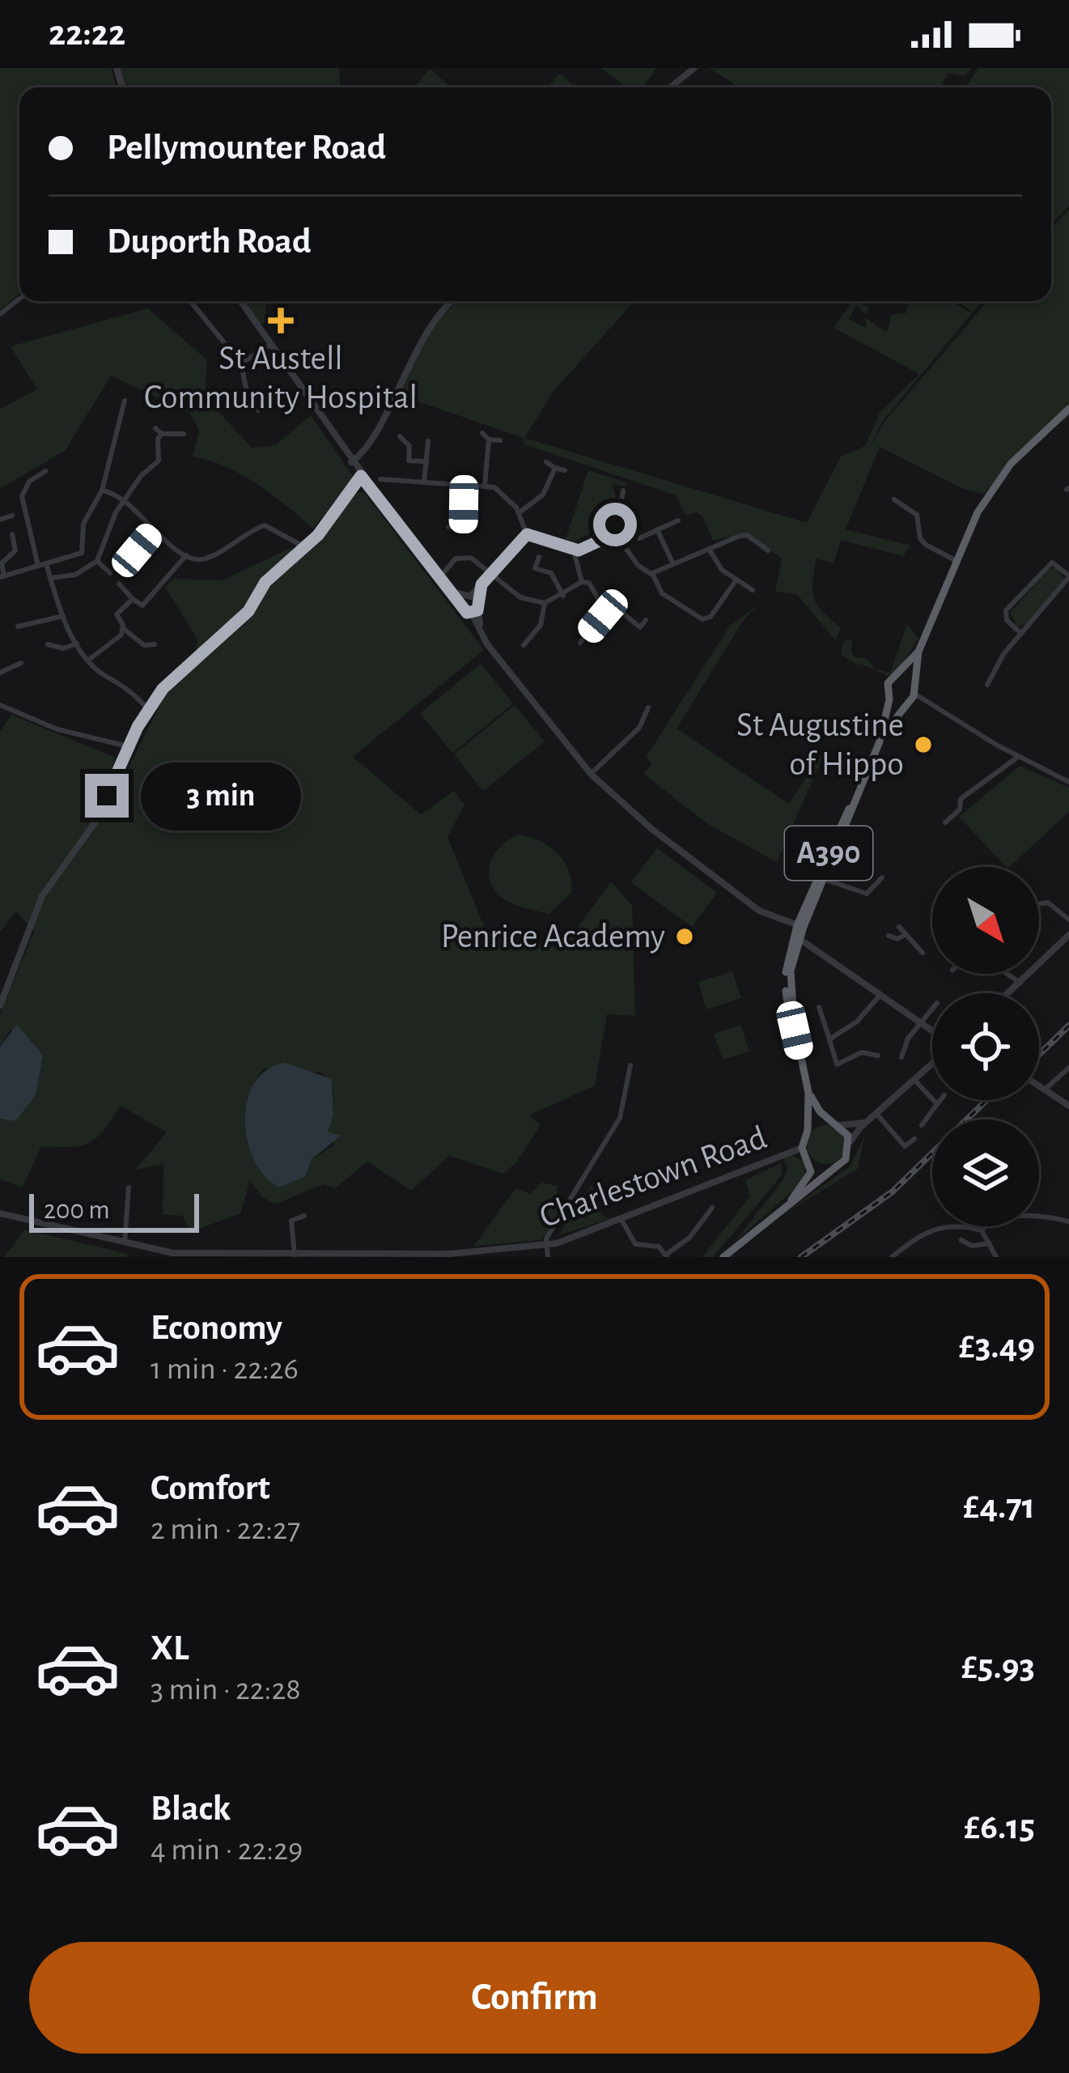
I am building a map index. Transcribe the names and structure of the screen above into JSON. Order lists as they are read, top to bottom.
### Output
{
  "streets": {
    "highway": ["A390"],
    "street": ["Charlestown Road"]
  },
  "crossings": [
    ["A390", "Charlestown Road"]
  ],
  "places": {
    "health": ["St Austell Community Hospital"],
    "other": ["St Augustine of Hippo", "Penrice Academy"]
  },
  "scale_bar": "200 m",
  "north": "bottom right",
  "page": {
    "status": "22:22",
    "banner": ["Pellymounter Road", "Duporth Road"],
    "bubble": "3 min",
    "scale": "200 m",
    "list": [
      {
        "name": "Economy",
        "note": "1 min · 22:26",
        "value": "£3.49"
      },
      {
        "name": "Comfort",
        "note": "2 min · 22:27",
        "value": "£4.71"
      },
      {
        "name": "XL",
        "note": "3 min · 22:28",
        "value": "£5.93"
      },
      {
        "name": "Black",
        "note": "4 min · 22:29",
        "value": "£6.15"
      }
    ],
    "buttons": "Confirm"
  }
}
